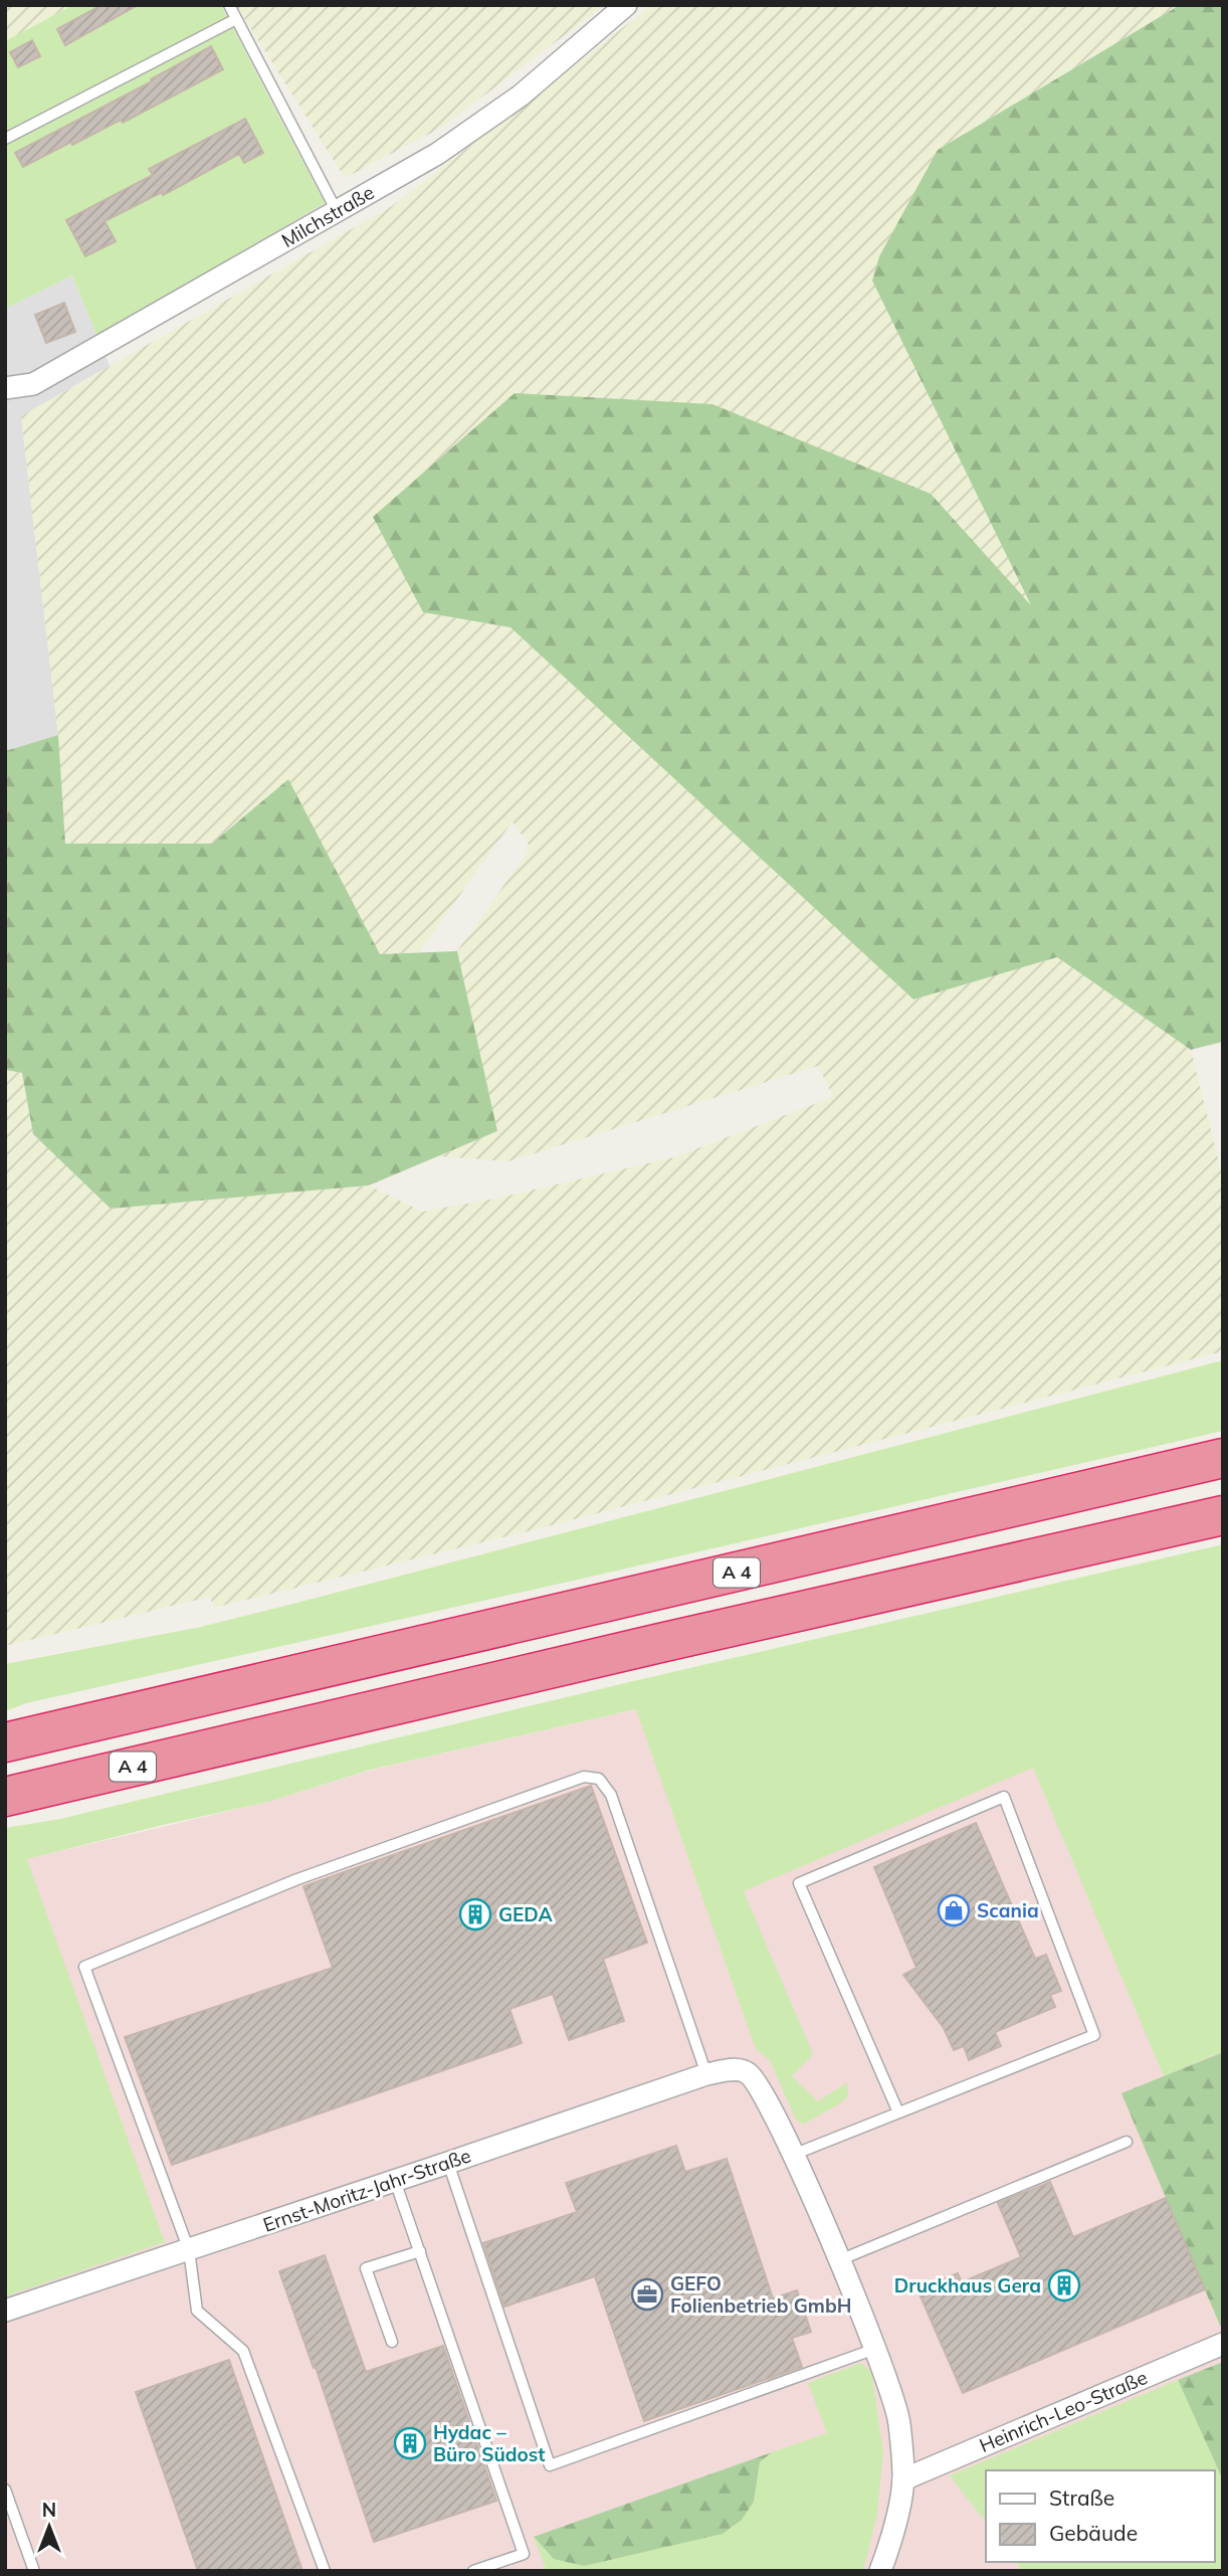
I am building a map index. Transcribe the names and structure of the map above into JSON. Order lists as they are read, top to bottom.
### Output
{
  "streets": {
    "highway": ["A 4"],
    "street": ["Milchstraße", "Ernst-Moritz-Jahr-Straße", "Heinrich-Leo-Straße"]
  },
  "places": {
    "shop": ["Scania"],
    "building": ["GEDA", "Druckhaus Gera", "Hydac – Büro Südost"],
    "office": ["GEFO Folienbetrieb GmbH"]
  },
  "legend": ["Straße", "Gebäude"],
  "north": "top"
}
